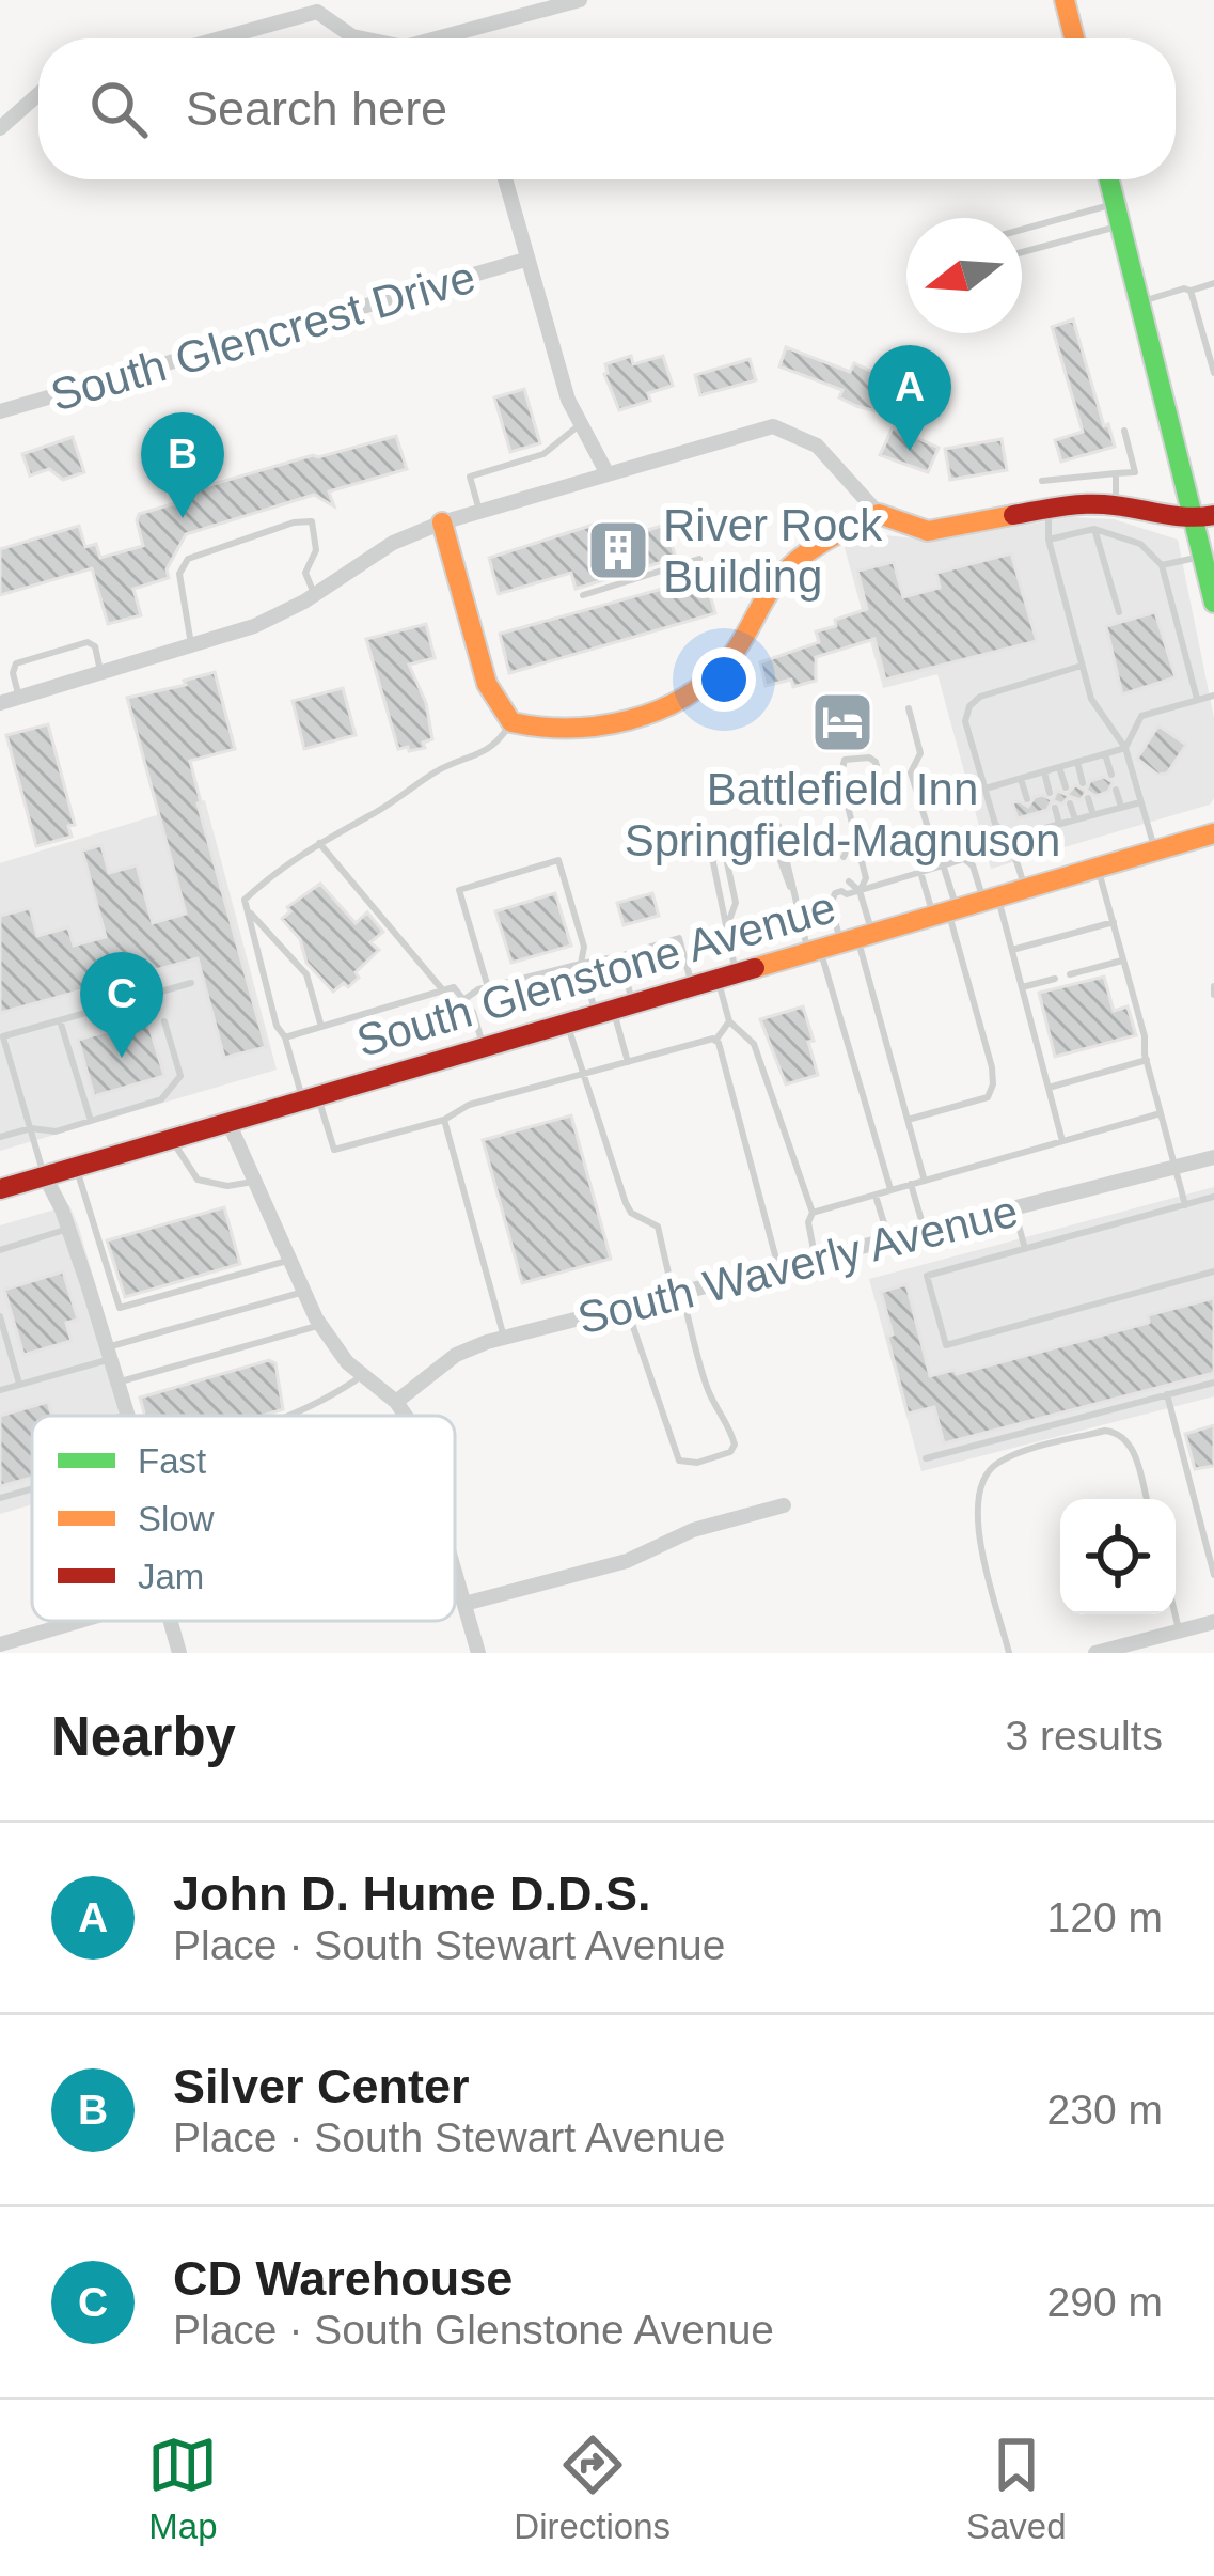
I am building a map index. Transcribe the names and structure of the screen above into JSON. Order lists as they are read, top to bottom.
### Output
{
  "streets": {
    "street": ["South Glencrest Drive", "South Glenstone Avenue", "South Waverly Avenue"]
  },
  "places": {
    "building": ["River Rock Building"],
    "hotel": ["Battlefield Inn Springfield-Magnuson"]
  },
  "legend": ["Fast", "Slow", "Jam"],
  "north": "left",
  "page": {
    "search": "Search here",
    "pins": ["A", "B", "C"],
    "heading": ["Nearby", "3 results"],
    "list": [
      {
        "mark": "A",
        "name": "John D. Hume D.D.S.",
        "note": "Place · South Stewart Avenue",
        "value": "120 m"
      },
      {
        "mark": "B",
        "name": "Silver Center",
        "note": "Place · South Stewart Avenue",
        "value": "230 m"
      },
      {
        "mark": "C",
        "name": "CD Warehouse",
        "note": "Place · South Glenstone Avenue",
        "value": "290 m"
      }
    ],
    "nav": ["Map", "Directions", "Saved"]
  }
}
